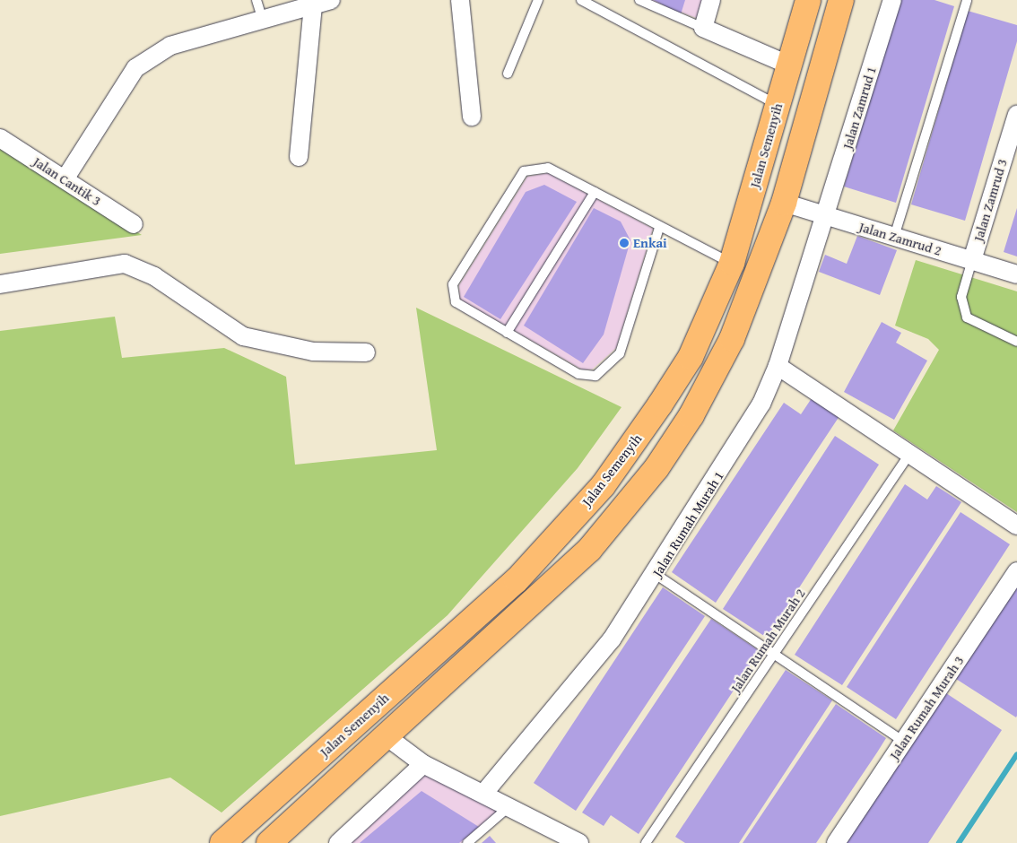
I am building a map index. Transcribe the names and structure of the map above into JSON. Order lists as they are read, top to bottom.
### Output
{
  "streets": {
    "main road": ["Jalan Semenyih"],
    "street": [
      "Jalan Zamrud 1",
      "Jalan Cantik 3",
      "Jalan Zamrud 3",
      "Jalan Zamrud 2",
      "Jalan Rumah Murah 1",
      "Jalan Rumah Murah 3"
    ],
    "lane": ["Jalan Rumah Murah 2"]
  },
  "crossings": [
    ["Jalan Zamrud 1", "Jalan Zamrud 2"],
    ["Jalan Zamrud 1", "Jalan Rumah Murah 1"],
    ["Jalan Zamrud 3", "Jalan Zamrud 2"],
    ["Jalan Zamrud 2", "Jalan Rumah Murah 1"]
  ],
  "places": ["Enkai"]
}
